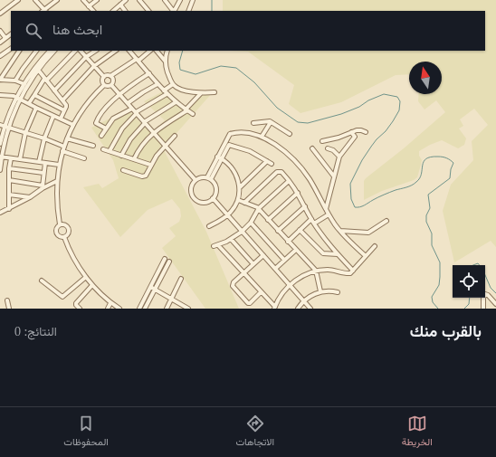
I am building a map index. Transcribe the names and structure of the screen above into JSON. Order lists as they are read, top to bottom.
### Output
{
  "north": "top",
  "page": {
    "search": "ابحث هنا",
    "heading": ["بالقرب منك", "النتائج: 0"],
    "nav": ["الخريطة", "الاتجاهات", "المحفوظات"]
  }
}
